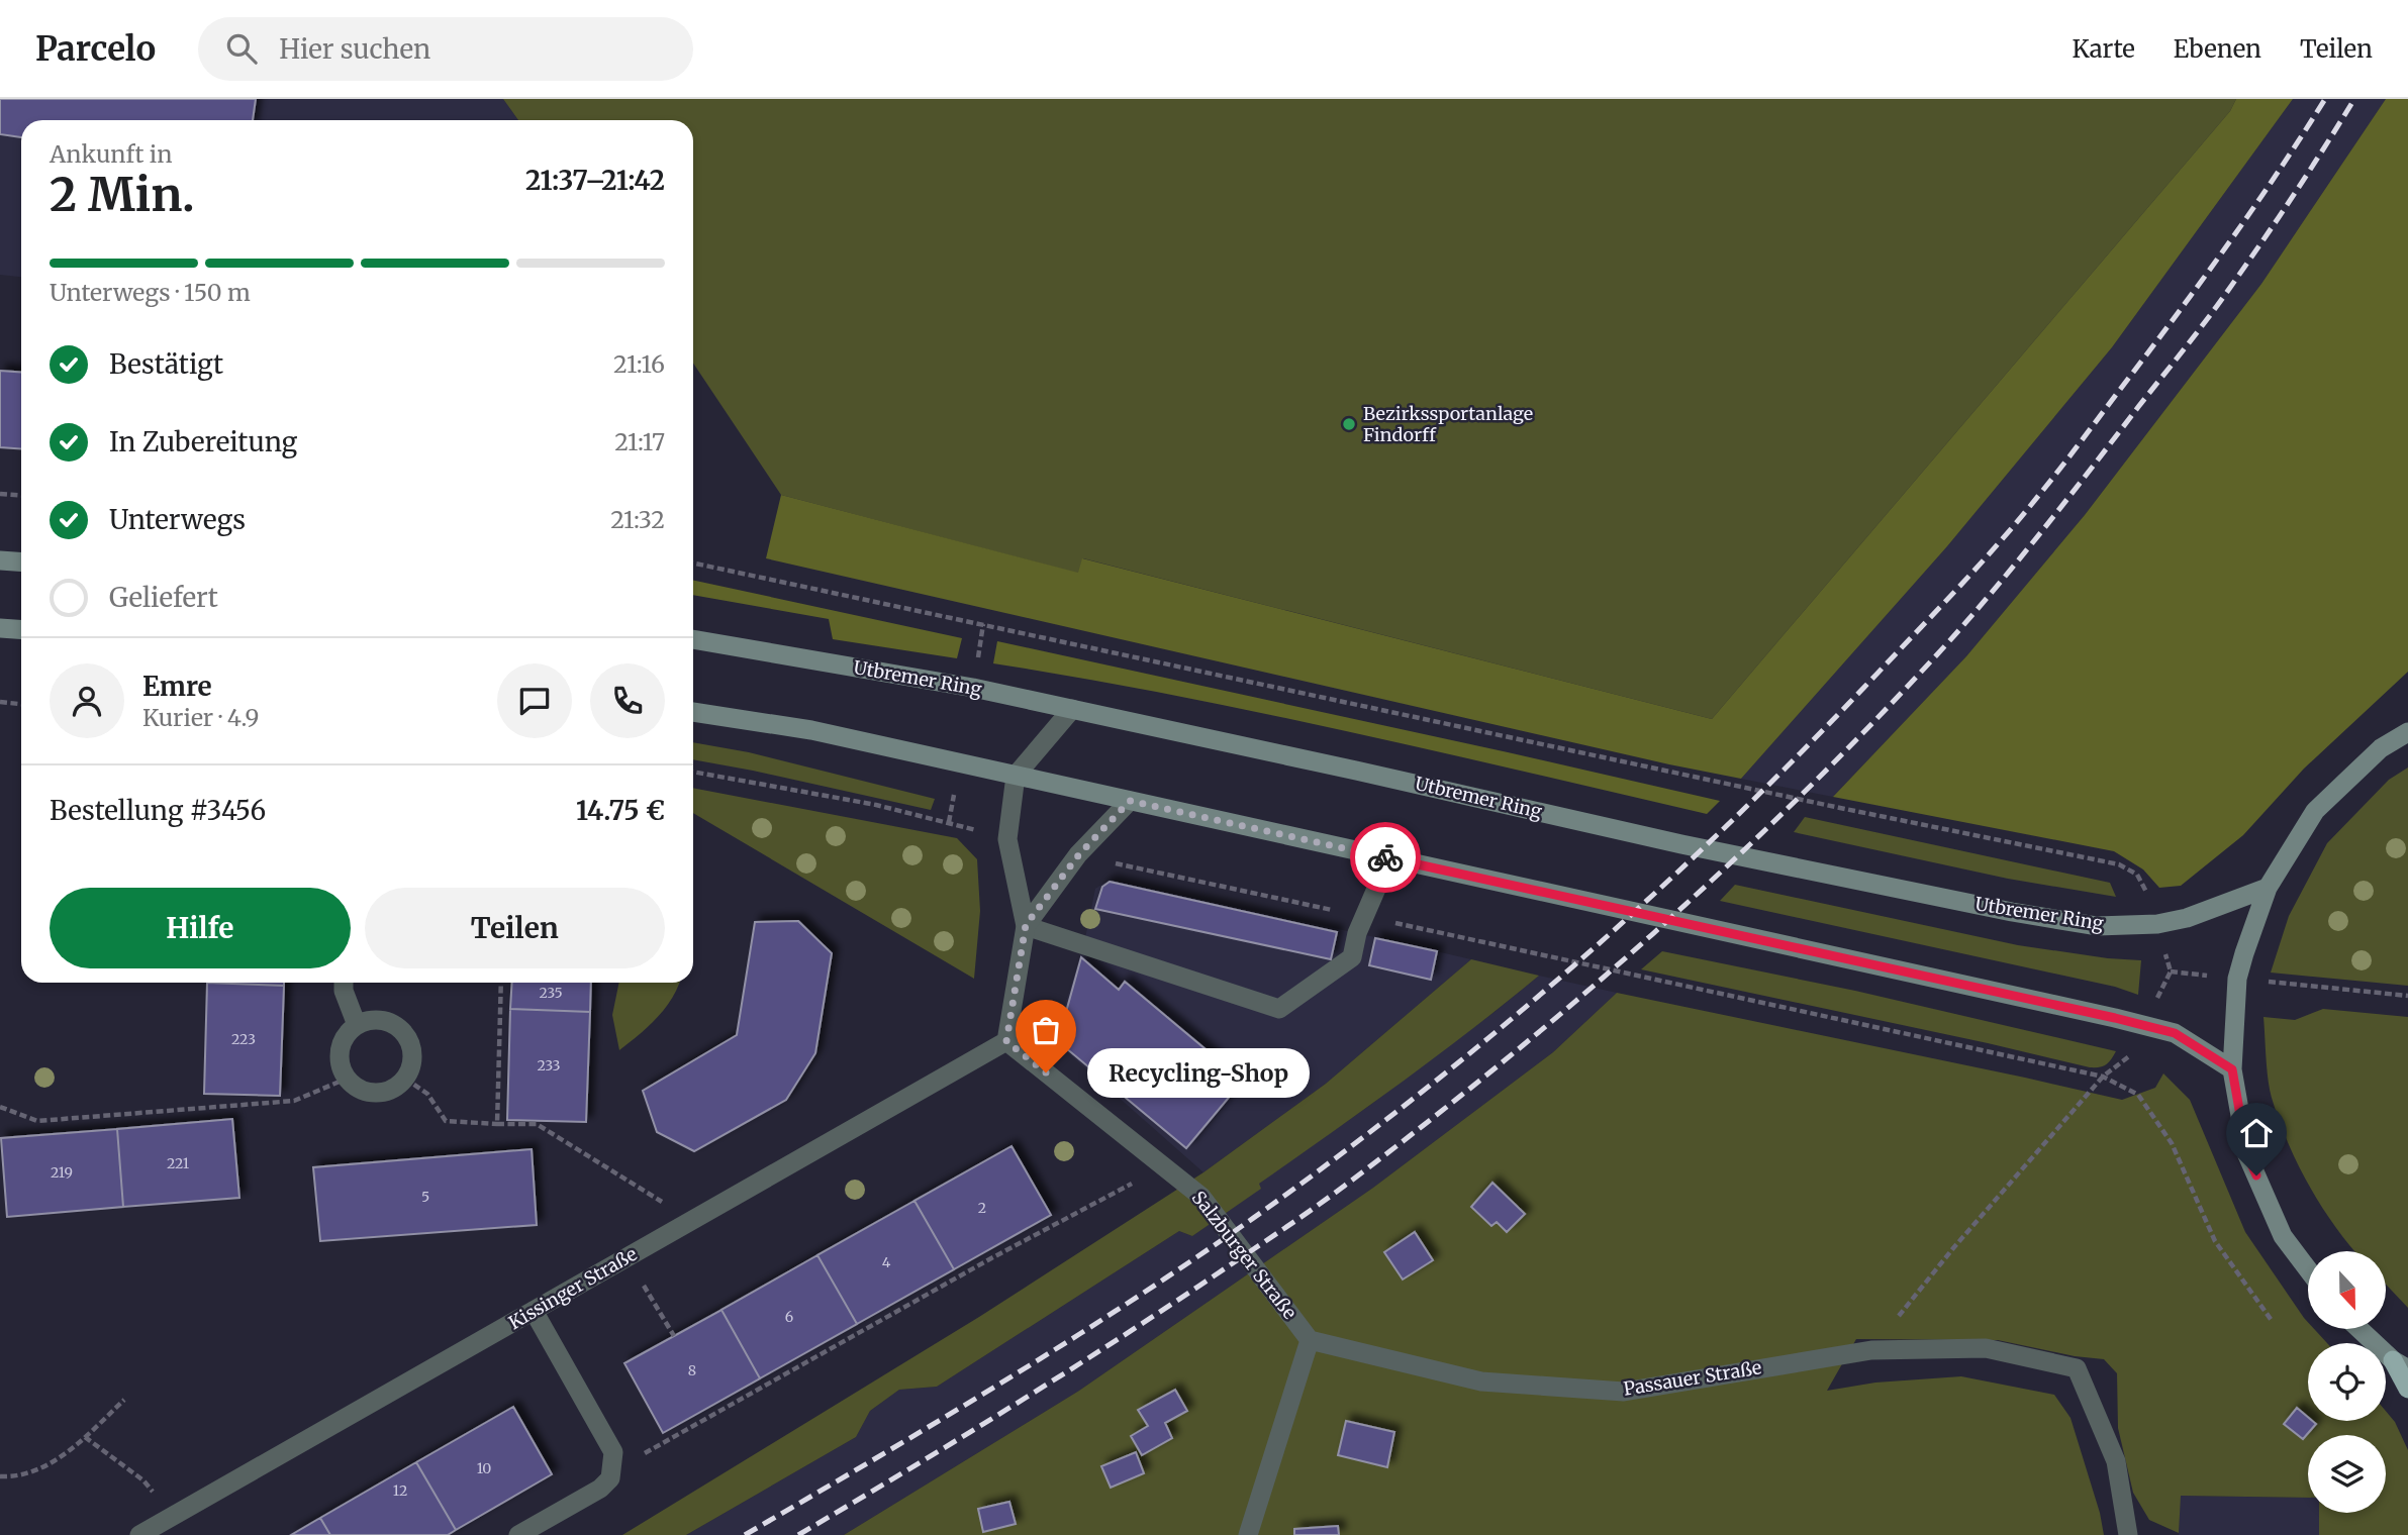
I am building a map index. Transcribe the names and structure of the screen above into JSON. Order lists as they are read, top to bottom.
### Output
{
  "streets": {
    "main road": ["Utbremer Ring"],
    "street": ["Salzburger Straße", "Kissinger Straße", "Passauer Straße"]
  },
  "crossings": [
    ["Salzburger Straße", "Kissinger Straße"],
    ["Salzburger Straße", "Passauer Straße"]
  ],
  "places": ["Bezirkssportanlage Findorff", "Recycling-Shop"],
  "house_numbers": [
    "235",
    "223",
    "233",
    "221",
    "219",
    "5",
    "2",
    "4",
    "6",
    "8",
    "10",
    "12"
  ],
  "north": "bottom",
  "page": {
    "header": "Parcelo",
    "search": "Hier suchen",
    "nav": ["Karte", "Ebenen", "Teilen"],
    "heading": ["2 Min.", "Ankunft in", "21:37–21:42"],
    "panel": [
      "Emre",
      "Kurier · 4.9",
      "Bestellung #3456",
      "14.75 €"
    ],
    "bar": "Unterwegs · 150 m",
    "list": [
      ["Bestätigt", "21:16"],
      ["In Zubereitung", "21:17"],
      ["Unterwegs", "21:32"],
      "Geliefert"
    ],
    "buttons": ["Hilfe", "Teilen"],
    "bubble": "Recycling-Shop"
  }
}
